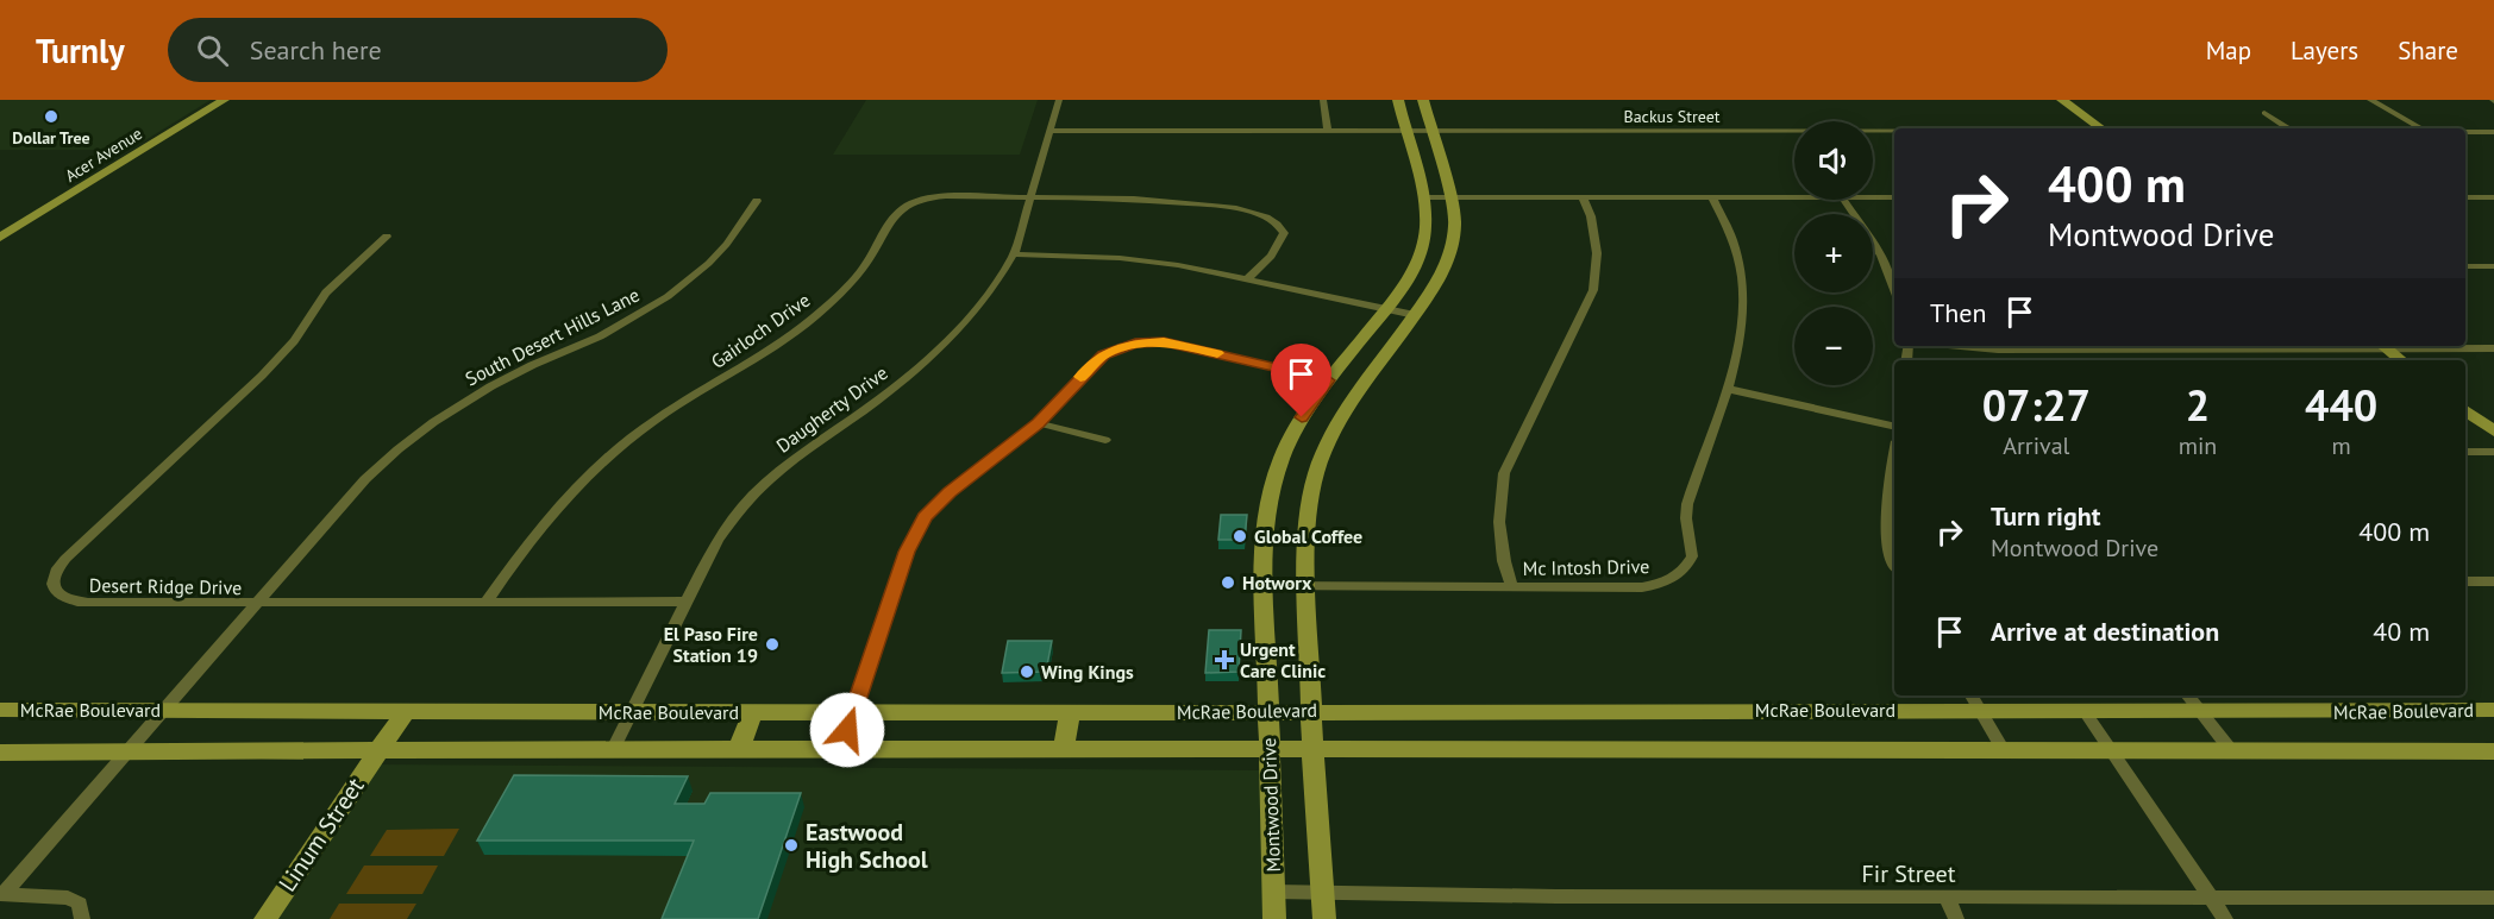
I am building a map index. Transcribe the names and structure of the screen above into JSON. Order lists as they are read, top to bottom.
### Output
{
  "streets": {
    "main road": [
      "Acer Avenue",
      "McRae Boulevard",
      "Montwood Drive",
      "Linum Street"
    ],
    "street": [
      "Backus Street",
      "Gairloch Drive",
      "South Desert Hills Lane",
      "Daugherty Drive",
      "Mc Intosh Drive",
      "Desert Ridge Drive",
      "Fir Street"
    ]
  },
  "crossings": [
    ["Backus Street", "Daugherty Drive"],
    ["Backus Street", "Montwood Drive"],
    ["Gairloch Drive", "Daugherty Drive"],
    ["Gairloch Drive", "Desert Ridge Drive"],
    ["South Desert Hills Lane", "Desert Ridge Drive"],
    ["South Desert Hills Lane", "McRae Boulevard"],
    ["Daugherty Drive", "Desert Ridge Drive"],
    ["Daugherty Drive", "McRae Boulevard"],
    ["Mc Intosh Drive", "Montwood Drive"],
    ["McRae Boulevard", "Montwood Drive"],
    ["McRae Boulevard", "Linum Street"],
    ["Montwood Drive", "Fir Street"]
  ],
  "places": {
    "other": [
      "Dollar Tree",
      "Global Coffee",
      "Hotworx",
      "El Paso Fire Station 19",
      "Wing Kings",
      "Eastwood High School"
    ],
    "health": ["Urgent Care Clinic"]
  },
  "page": {
    "header": "Turnly",
    "search": "Search here",
    "nav": ["Map", "Layers", "Share"],
    "map_buttons": ["+", "−"],
    "turn": ["400 m", "Montwood Drive"],
    "then": "Then",
    "eta": [
      "07:27",
      "Arrival",
      "2",
      "min",
      "440",
      "m"
    ],
    "list": [
      {
        "name": "Turn right",
        "note": "Montwood Drive",
        "value": "400 m"
      },
      {
        "name": "Arrive at destination",
        "value": "40 m"
      }
    ]
  }
}
